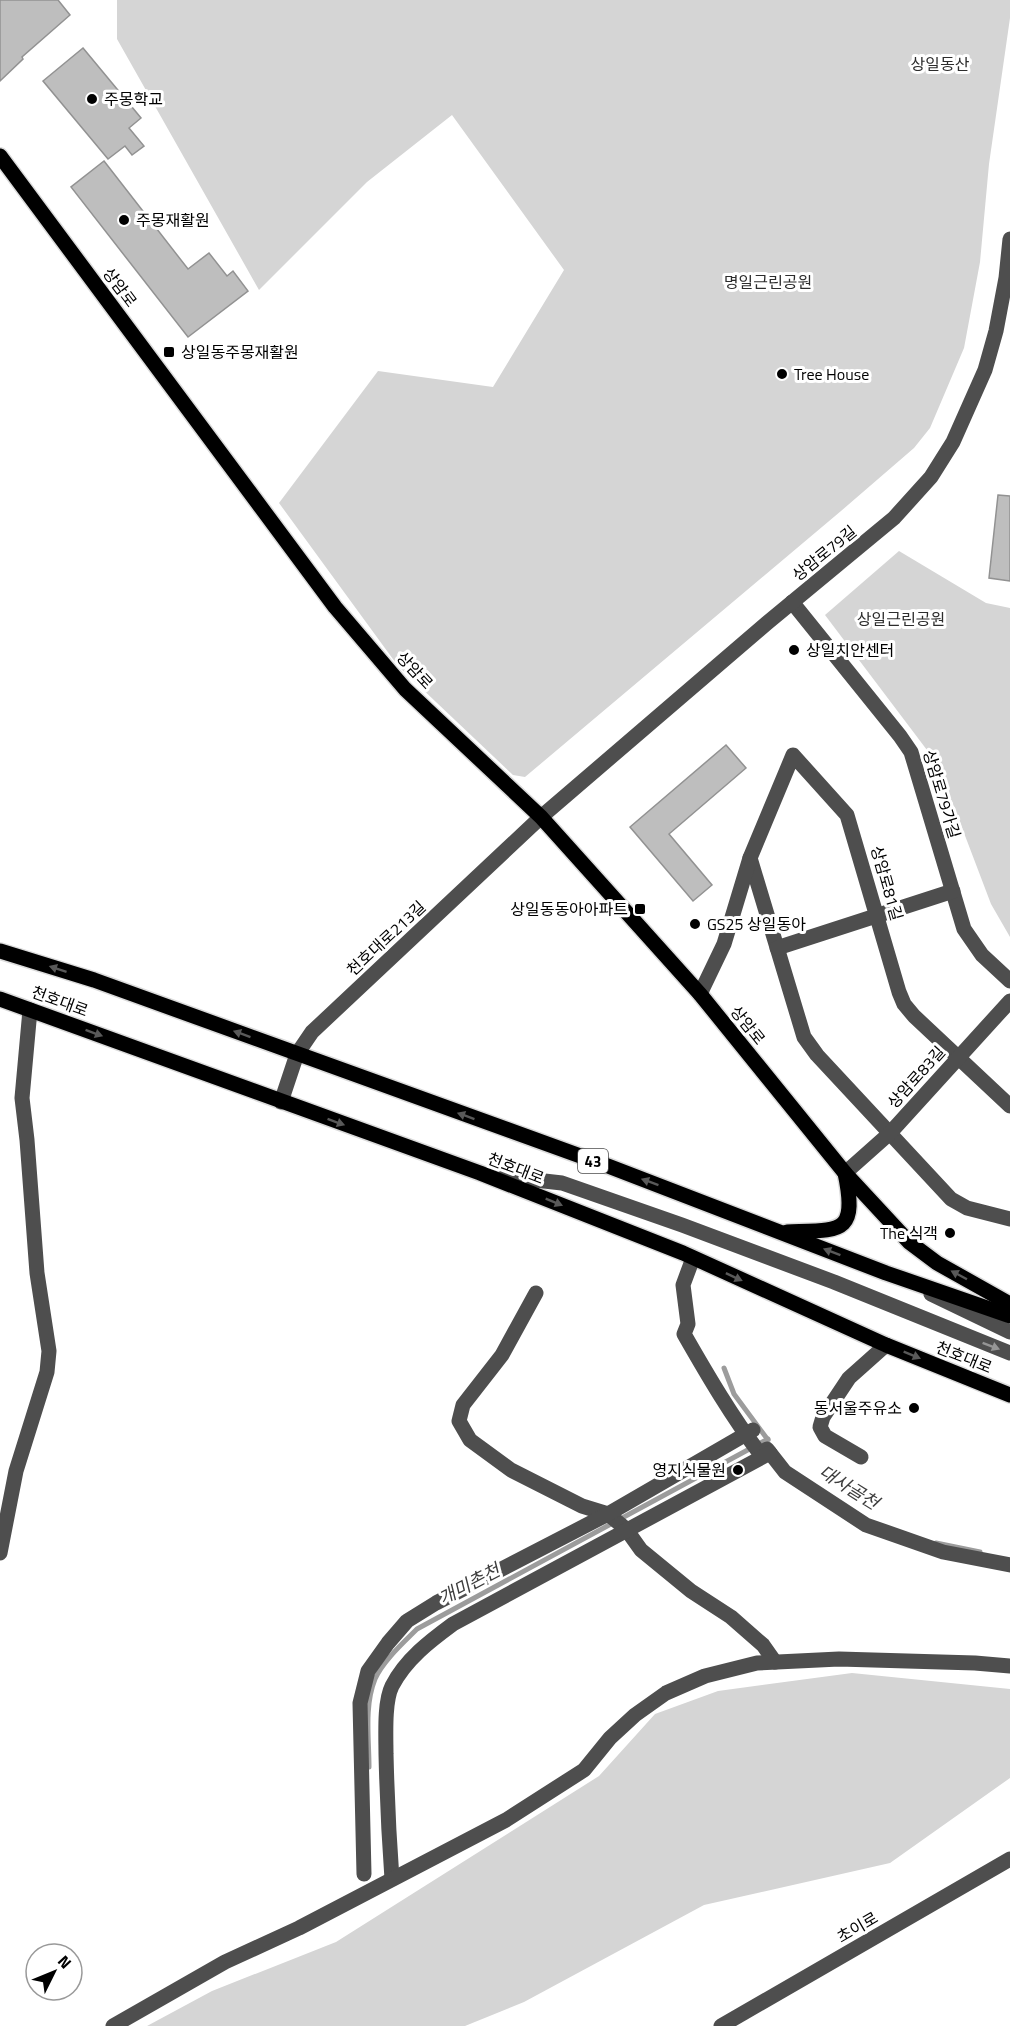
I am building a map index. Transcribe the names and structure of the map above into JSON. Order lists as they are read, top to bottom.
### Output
{
  "streets": {
    "main road": ["상암로", "천호대로", "43"],
    "street": [
      "상암로79길",
      "상암로79가길",
      "상암로81길",
      "천호대로213길",
      "상암로83길",
      "초이로"
    ]
  },
  "crossings": [
    ["상암로", "상암로79길"],
    ["상암로", "상암로81길"],
    ["상암로", "천호대로213길"],
    ["상암로", "상암로83길"],
    ["상암로79길", "상암로79가길"],
    ["상암로79길", "천호대로213길"],
    ["상암로81길", "상암로83길"],
    ["천호대로213길", "천호대로"]
  ],
  "water": ["대사골천", "개미촌천"],
  "parks": ["상일동산", "명일근린공원", "상일근린공원"],
  "places": {
    "other": [
      "주몽학교",
      "주몽재활원",
      "Tree House",
      "상일치안센터",
      "GS25 상일동아",
      "The 식객",
      "동서울주유소",
      "영지식물원"
    ],
    "transit": ["상일동주몽재활원", "상일동동아아파트"]
  },
  "north": "top right"
}
